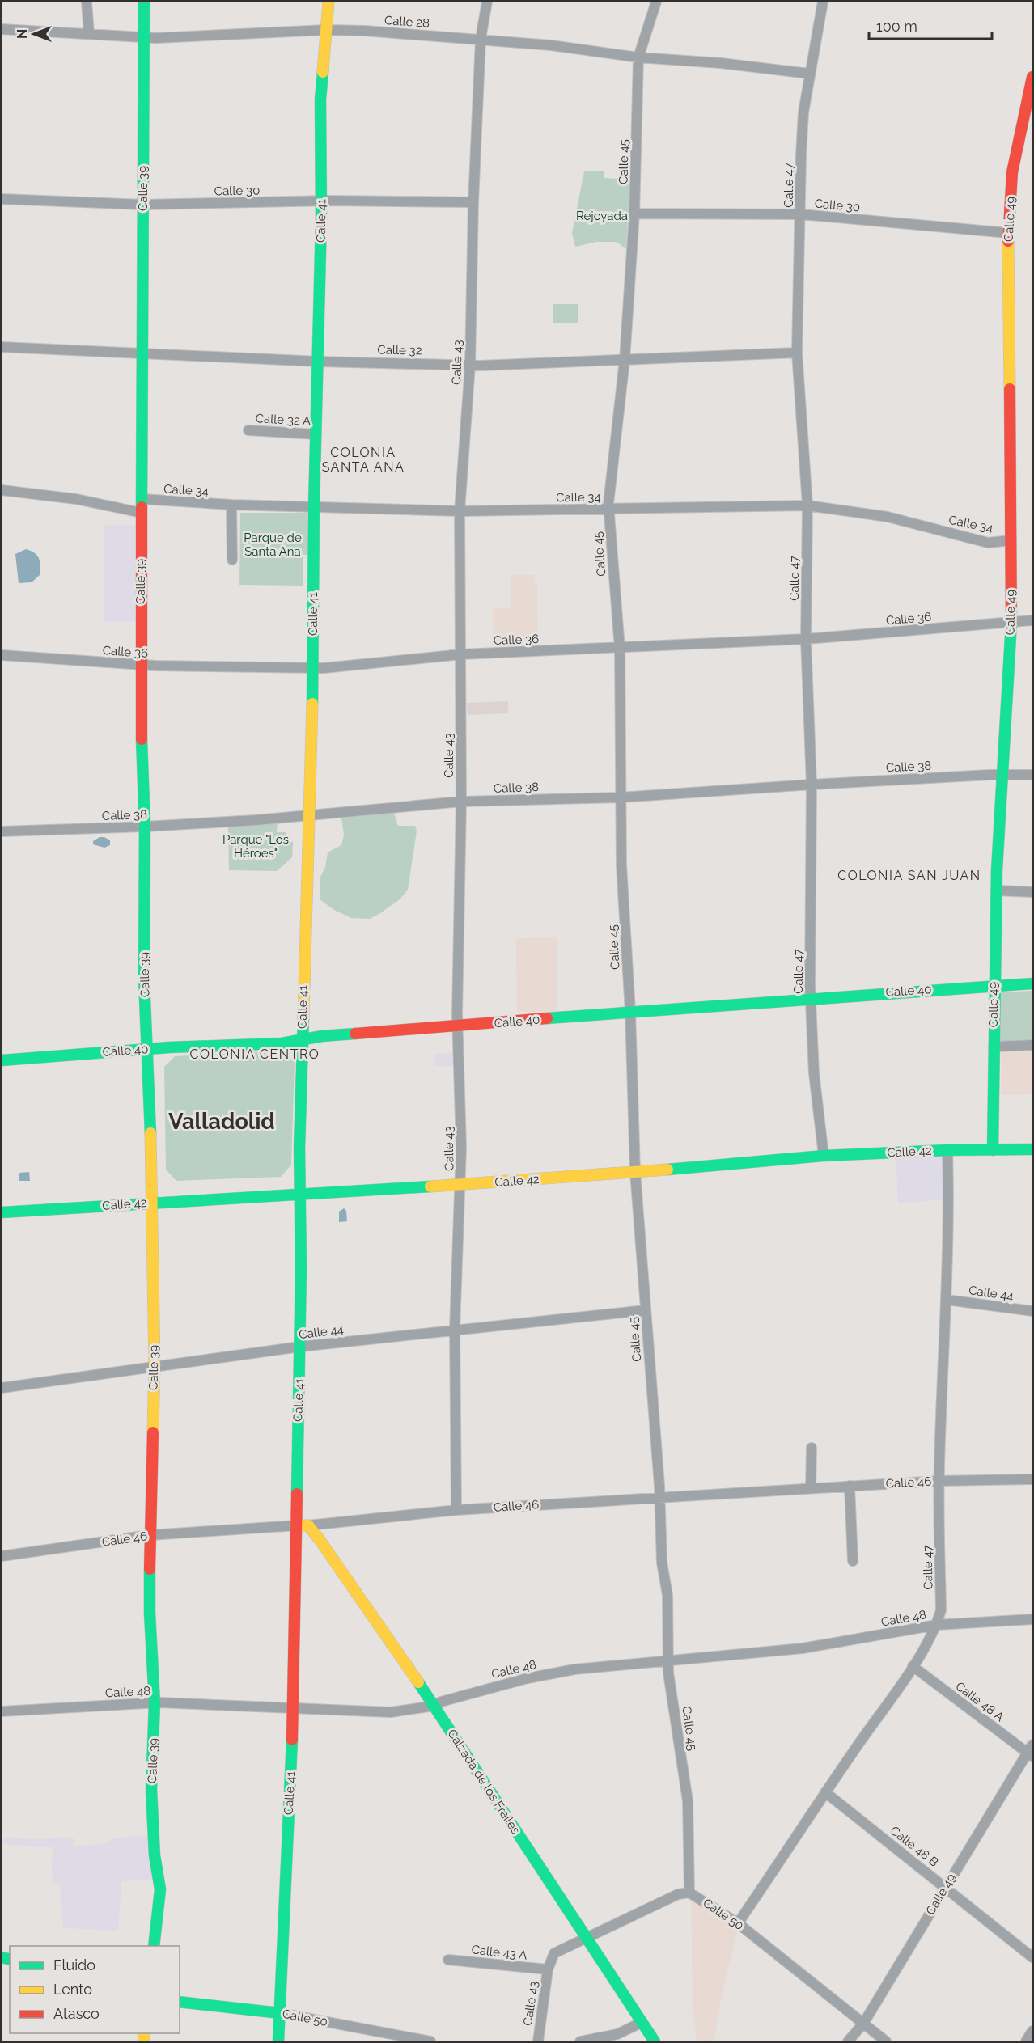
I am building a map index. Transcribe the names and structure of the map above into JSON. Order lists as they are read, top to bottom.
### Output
{
  "streets": {
    "main road": [
      "Calle 39",
      "Calle 49",
      "Calle 41",
      "Calle 40",
      "Calle 42",
      "Calzada de los Frailes",
      "Calle 50"
    ],
    "street": [
      "Calle 28",
      "Calle 45",
      "Calle 47",
      "Calle 30",
      "Calle 32",
      "Calle 43",
      "Calle 32 A",
      "Calle 34",
      "Calle 36",
      "Calle 38",
      "Calle 44",
      "Calle 46",
      "Calle 48",
      "Calle 48 A",
      "Calle 48 B",
      "Calle 43 A"
    ]
  },
  "crossings": [
    ["Calle 28", "Calle 45"],
    ["Calle 28", "Calle 47"],
    ["Calle 28", "Calle 39"],
    ["Calle 28", "Calle 41"],
    ["Calle 28", "Calle 43"],
    ["Calle 45", "Calle 30"],
    ["Calle 45", "Calle 32"],
    ["Calle 45", "Calle 34"],
    ["Calle 45", "Calle 36"],
    ["Calle 45", "Calle 38"],
    ["Calle 45", "Calle 40"],
    ["Calle 45", "Calle 42"],
    ["Calle 45", "Calle 44"],
    ["Calle 45", "Calle 46"],
    ["Calle 45", "Calle 48"],
    ["Calle 45", "Calle 50"],
    ["Calle 47", "Calle 30"],
    ["Calle 47", "Calle 32"],
    ["Calle 47", "Calle 34"],
    ["Calle 47", "Calle 36"],
    ["Calle 47", "Calle 38"],
    ["Calle 47", "Calle 40"],
    ["Calle 47", "Calle 42"],
    ["Calle 47", "Calle 44"],
    ["Calle 47", "Calle 46"],
    ["Calle 47", "Calle 48"],
    ["Calle 47", "Calle 48 A"],
    ["Calle 47", "Calle 48 B"],
    ["Calle 47", "Calle 50"],
    ["Calle 39", "Calle 30"],
    ["Calle 39", "Calle 32"],
    ["Calle 39", "Calle 34"],
    ["Calle 39", "Calle 36"],
    ["Calle 39", "Calle 38"],
    ["Calle 39", "Calle 40"],
    ["Calle 39", "Calle 42"],
    ["Calle 39", "Calle 44"],
    ["Calle 39", "Calle 46"],
    ["Calle 39", "Calle 48"],
    ["Calle 30", "Calle 49"],
    ["Calle 30", "Calle 41"],
    ["Calle 30", "Calle 43"],
    ["Calle 49", "Calle 34"],
    ["Calle 49", "Calle 36"],
    ["Calle 49", "Calle 38"],
    ["Calle 49", "Calle 40"],
    ["Calle 49", "Calle 42"],
    ["Calle 49", "Calle 48 A"],
    ["Calle 49", "Calle 48 B"],
    ["Calle 49", "Calle 50"],
    ["Calle 41", "Calle 32"],
    ["Calle 41", "Calle 32 A"],
    ["Calle 41", "Calle 34"],
    ["Calle 41", "Calle 36"],
    ["Calle 41", "Calle 38"],
    ["Calle 41", "Calle 40"],
    ["Calle 41", "Calle 42"],
    ["Calle 41", "Calle 44"],
    ["Calle 41", "Calle 46"],
    ["Calle 41", "Calle 48"],
    ["Calle 41", "Calzada de los Frailes"],
    ["Calle 41", "Calle 50"],
    ["Calle 32", "Calle 43"],
    ["Calle 43", "Calle 34"],
    ["Calle 43", "Calle 36"],
    ["Calle 43", "Calle 38"],
    ["Calle 43", "Calle 40"],
    ["Calle 43", "Calle 42"],
    ["Calle 43", "Calle 44"],
    ["Calle 43", "Calle 46"],
    ["Calle 43", "Calle 50"],
    ["Calle 43", "Calle 43 A"],
    ["Calle 46", "Calzada de los Frailes"],
    ["Calle 48", "Calzada de los Frailes"],
    ["Calzada de los Frailes", "Calle 50"],
    ["Calle 50", "Calle 43 A"]
  ],
  "districts": [
    "COLONIA SANTA ANA",
    "COLONIA SAN JUAN",
    "COLONIA CENTRO",
    "Valladolid"
  ],
  "parks": ["Rejoyada", "Parque de Santa Ana", "Parque \"Los Héroes\""],
  "legend": ["Fluido", "Lento", "Atasco"],
  "scale_bar": "100 m",
  "north": "left"
}
